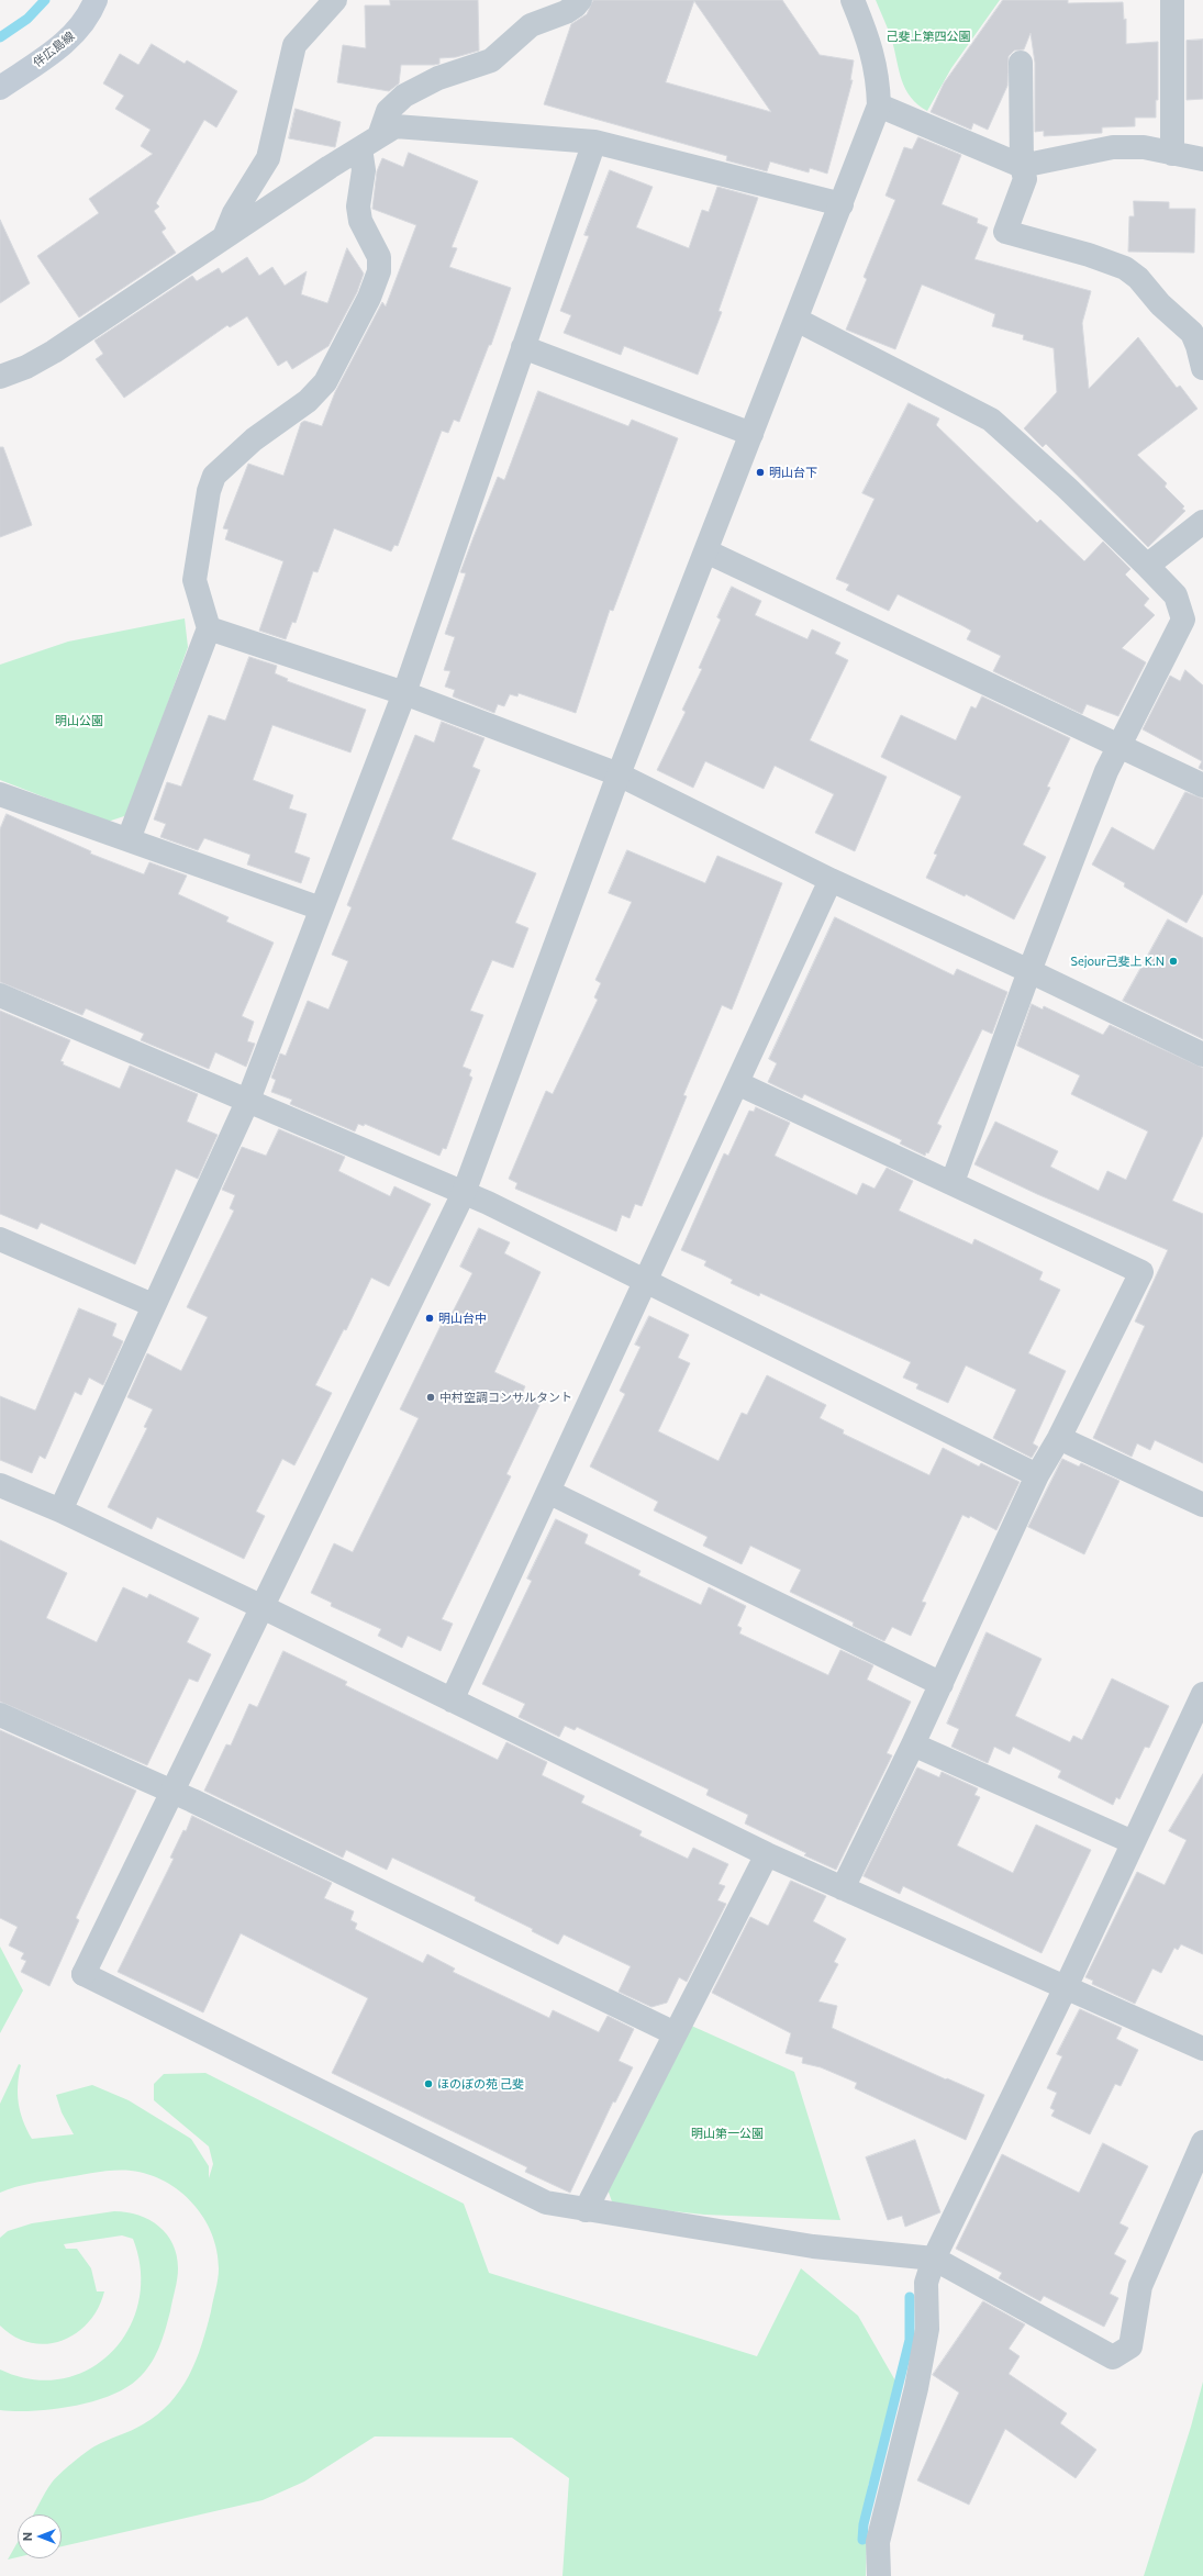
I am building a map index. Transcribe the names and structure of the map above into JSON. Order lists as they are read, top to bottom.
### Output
{
  "streets": {
    "main road": ["伴広島線"]
  },
  "parks": ["己斐上第四公園", "明山公園", "明山第一公園"],
  "places": [
    "明山台下",
    "Sejour己斐上 K.N",
    "明山台中",
    "中村空調コンサルタント",
    "ほのぼの苑 己斐"
  ],
  "north": "left"
}
